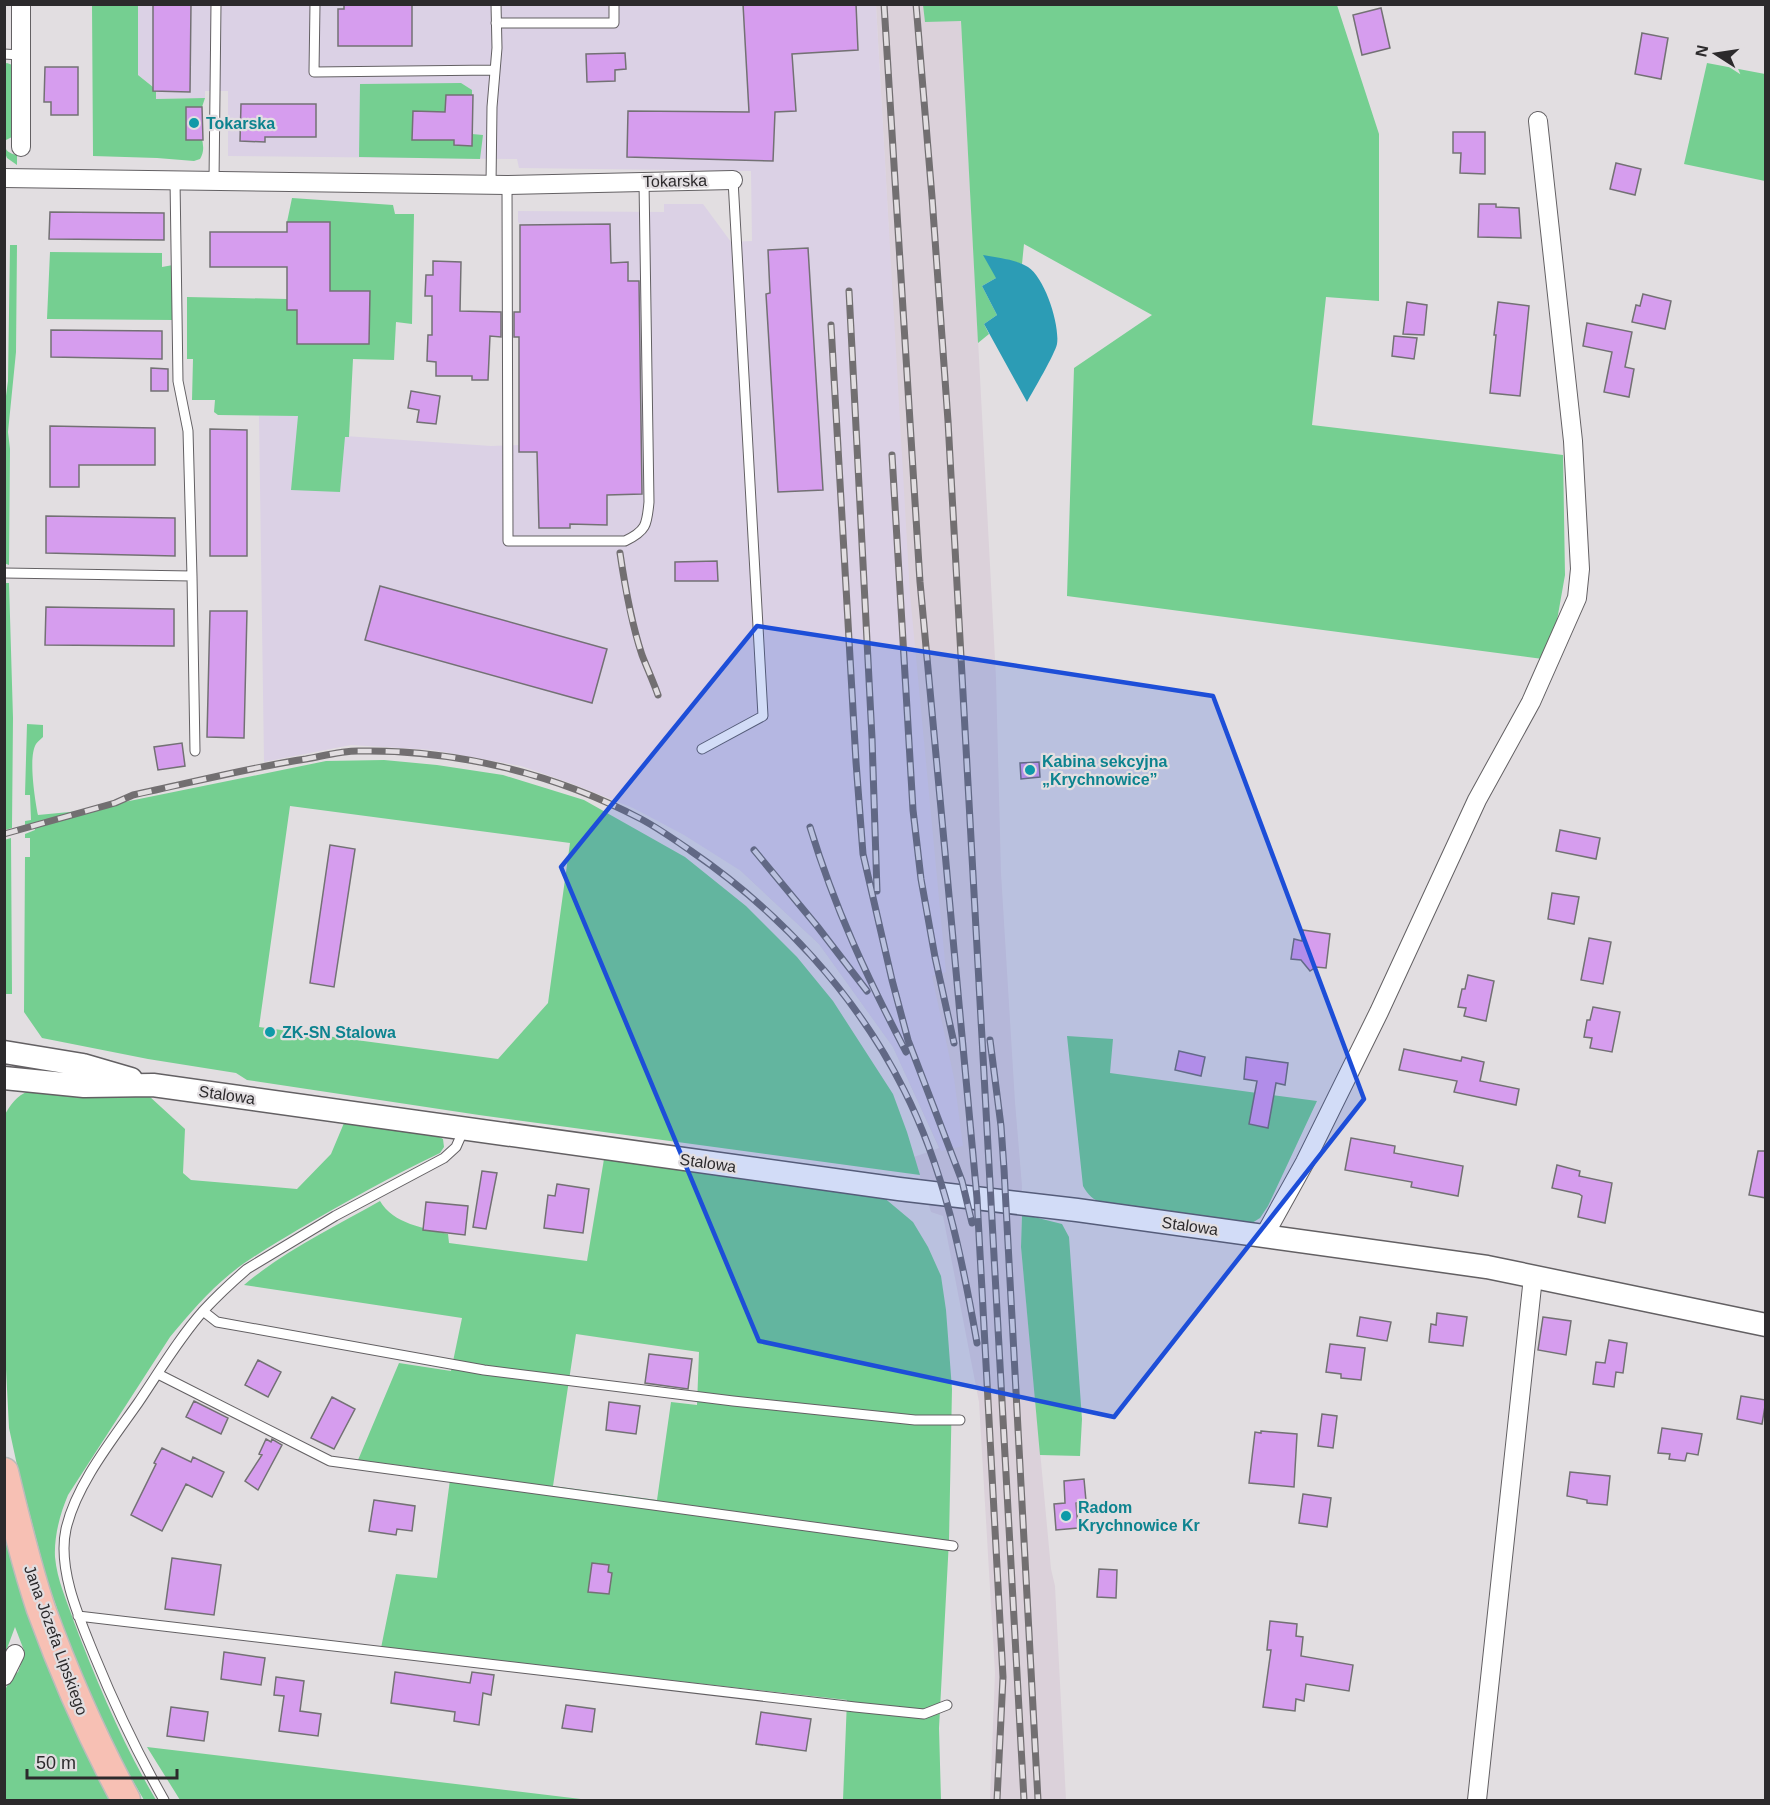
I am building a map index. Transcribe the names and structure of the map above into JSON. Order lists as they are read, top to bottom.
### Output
{
  "streets": {
    "main road": ["Jana Józefa Lipskiego"],
    "street": ["Tokarska", "Stalowa"]
  },
  "places": [
    "Tokarska",
    "Kabina sekcyjna „Krychnowice”",
    "ZK-SN Stalowa",
    "Radom Krychnowice Kr"
  ],
  "scale_bar": "50 m",
  "north": "left"
}
